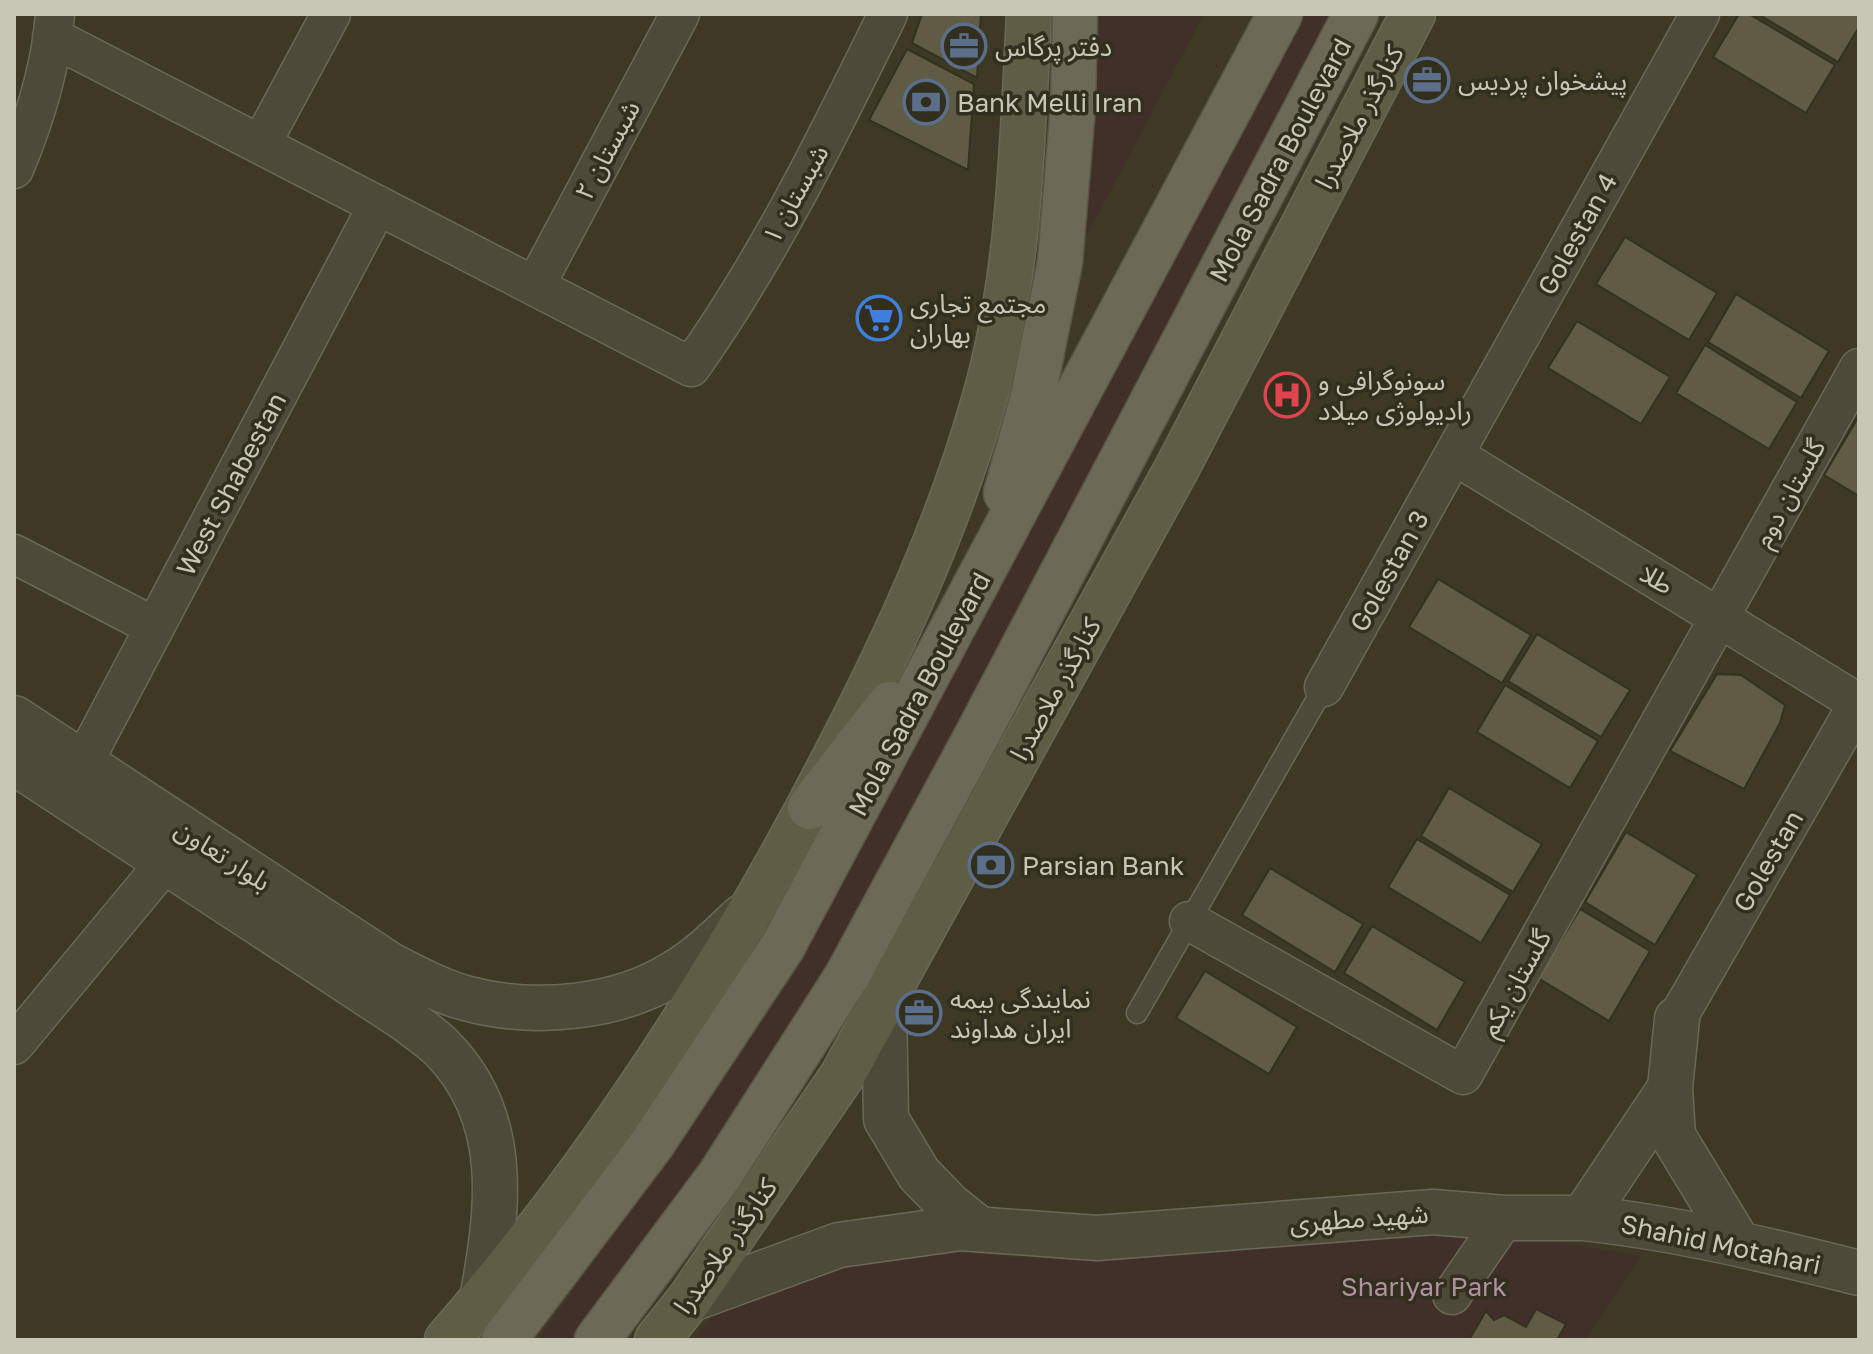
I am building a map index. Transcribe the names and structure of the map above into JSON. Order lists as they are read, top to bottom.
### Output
{
  "streets": {
    "main road": ["کنارگذر ملاصدرا", "Mola Sadra Boulevard"],
    "street": [
      "شبستان ۲",
      "شبستان ۱",
      "Golestan 4",
      "West Shabestan",
      "گلستان دوم",
      "Golestan 3",
      "طلا",
      "بلوار تعاون",
      "Golestan",
      "گلستان یکم",
      "شهید مطهری",
      "Shahid Motahari"
    ]
  },
  "crossings": [
    ["کنارگذر ملاصدرا", "شهید مطهری"],
    ["شبستان ۲", "شبستان ۱"],
    ["Golestan 4", "Golestan 3"],
    ["Golestan 4", "طلا"],
    ["West Shabestan", "بلوار تعاون"],
    ["گلستان دوم", "طلا"],
    ["گلستان دوم", "گلستان یکم"],
    ["Golestan 3", "طلا"],
    ["طلا", "Golestan"],
    ["طلا", "گلستان یکم"],
    ["شهید مطهری", "Shahid Motahari"]
  ],
  "parks": ["Shariyar Park"],
  "places": {
    "office": ["دفتر پرگاس", "پیشخوان پردیس", "نمایندگی بیمه ایران هداوند"],
    "bank": ["Bank Melli Iran", "Parsian Bank"],
    "supermarket": ["مجتمع تجاری بهاران"],
    "hospital": ["سونوگرافی و رادیولوژی میلاد"]
  }
}
